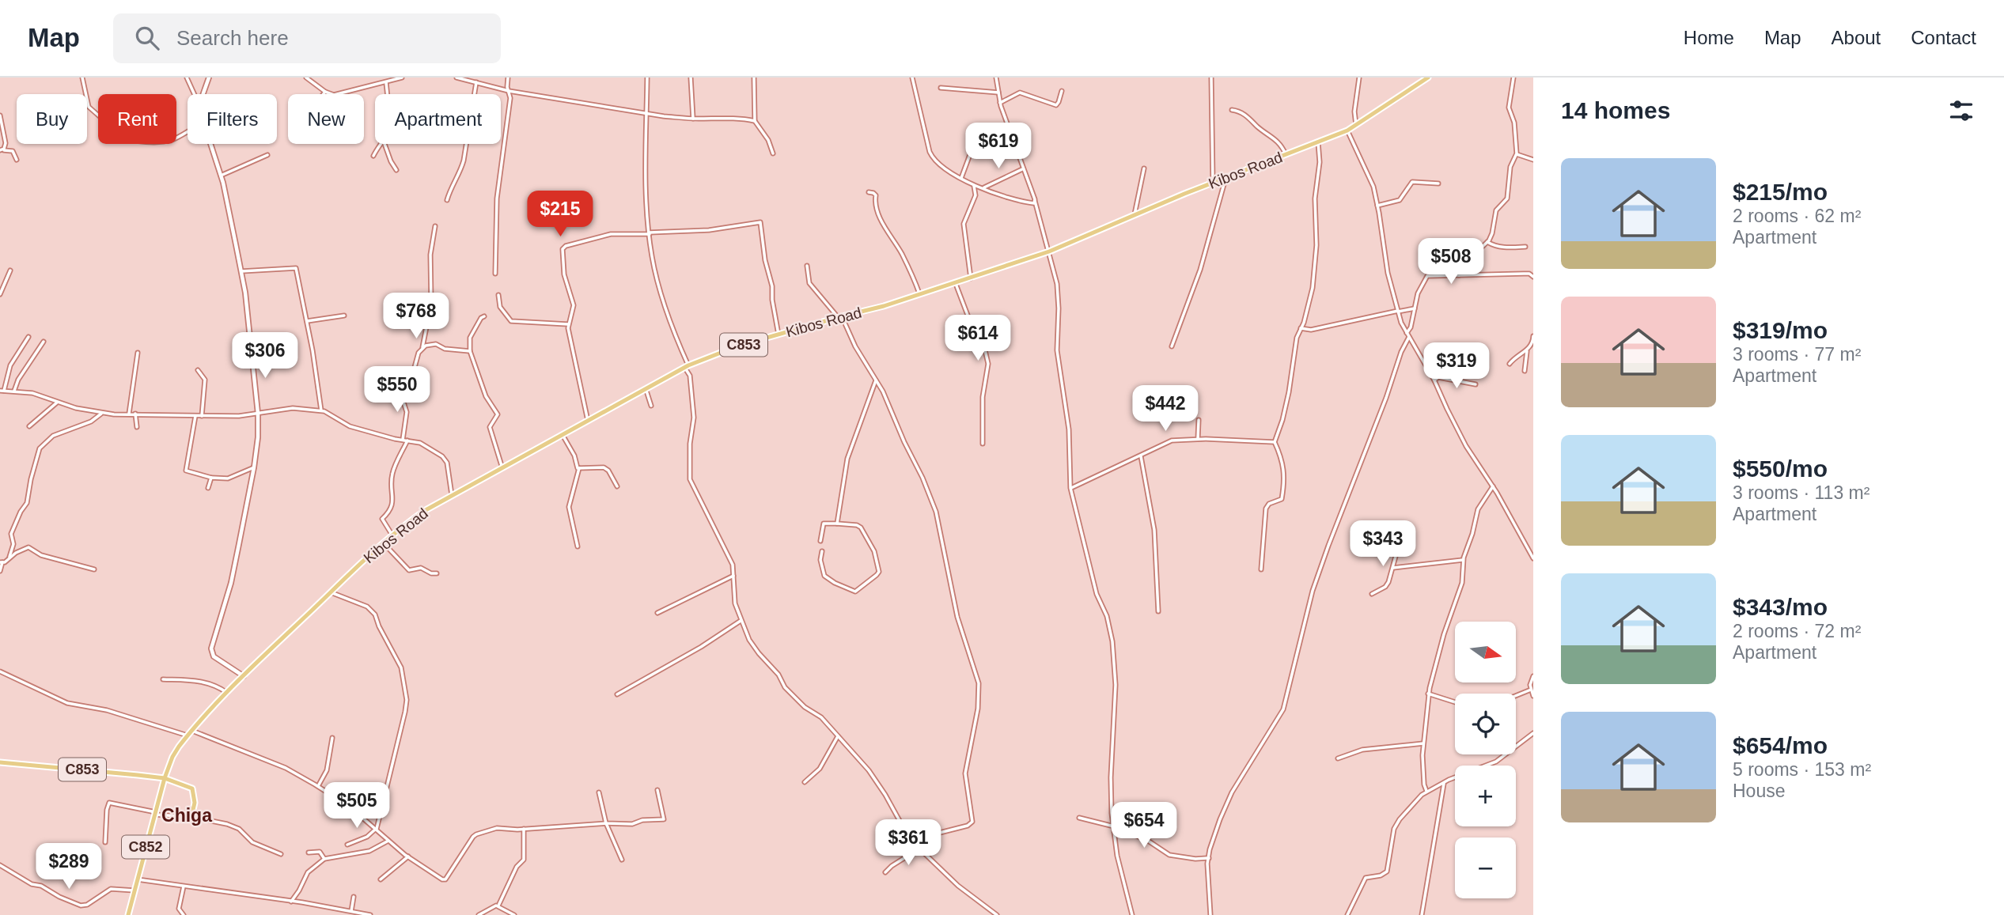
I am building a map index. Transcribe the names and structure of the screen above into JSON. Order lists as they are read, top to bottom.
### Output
{
  "streets": {
    "main road": ["Kibos Road", "C853", "C852"]
  },
  "crossings": [
    ["Kibos Road", "C853"],
    ["Kibos Road", "C852"],
    ["C853", "C852"]
  ],
  "districts": ["Chiga"],
  "north": "right",
  "page": {
    "header": "Map",
    "search": "Search here",
    "nav": [
      "Home",
      "Map",
      "About",
      "Contact"
    ],
    "heading": "14 homes",
    "chip": [
      "Buy",
      "Rent",
      "Filters",
      "New",
      "Apartment"
    ],
    "price": [
      "$619",
      "$215",
      "$508",
      "$768",
      "$614",
      "$306",
      "$319",
      "$550",
      "$442",
      "$343",
      "$505",
      "$654",
      "$361",
      "$289"
    ],
    "list": [
      {
        "name": "$215/mo",
        "note": "2 rooms · 62 m² · Apartment"
      },
      {
        "name": "$319/mo",
        "note": "3 rooms · 77 m² · Apartment"
      },
      {
        "name": "$550/mo",
        "note": "3 rooms · 113 m² · Apartment"
      },
      {
        "name": "$343/mo",
        "note": "2 rooms · 72 m² · Apartment"
      },
      {
        "name": "$654/mo",
        "note": "5 rooms · 153 m² · House"
      }
    ],
    "map_buttons": ["+", "−"]
  }
}
